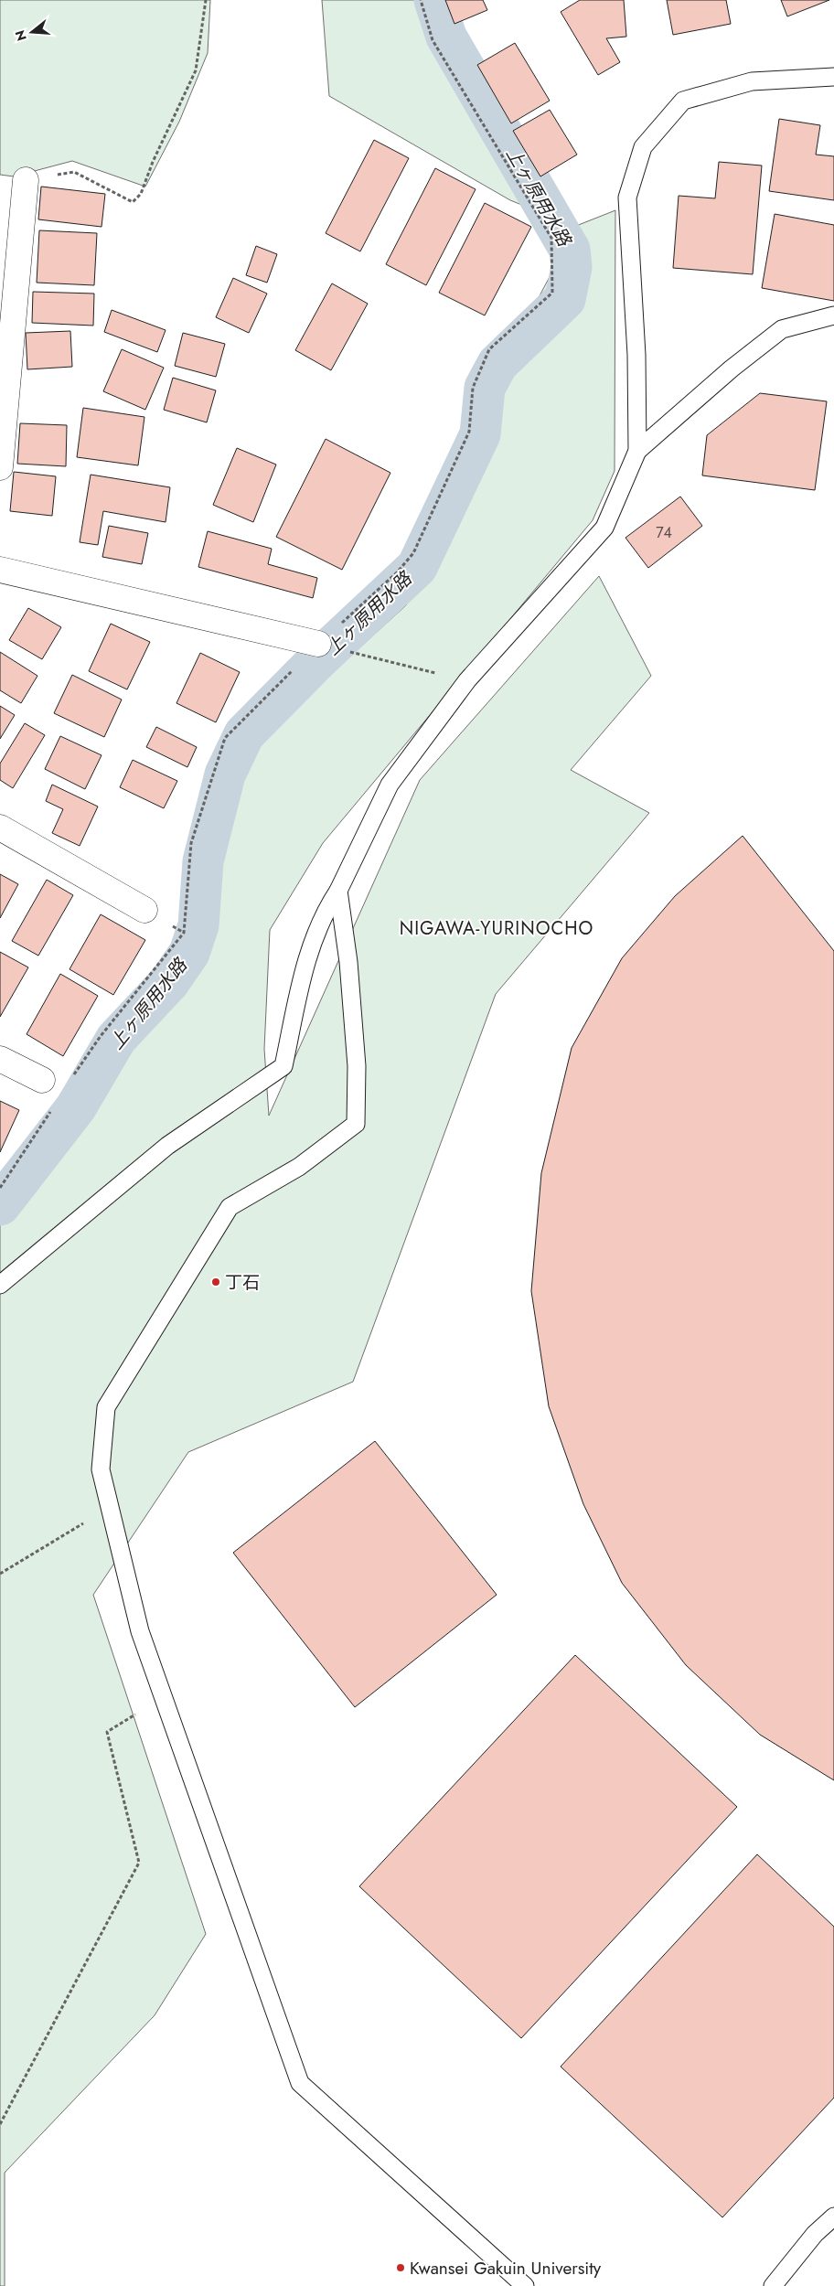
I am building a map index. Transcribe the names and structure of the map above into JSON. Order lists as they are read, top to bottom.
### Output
{
  "districts": ["NIGAWA-YURINOCHO"],
  "water": ["上ヶ原用水路"],
  "places": ["丁石", "Kwansei Gakuin University"],
  "house_numbers": ["74"],
  "north": "left"
}
